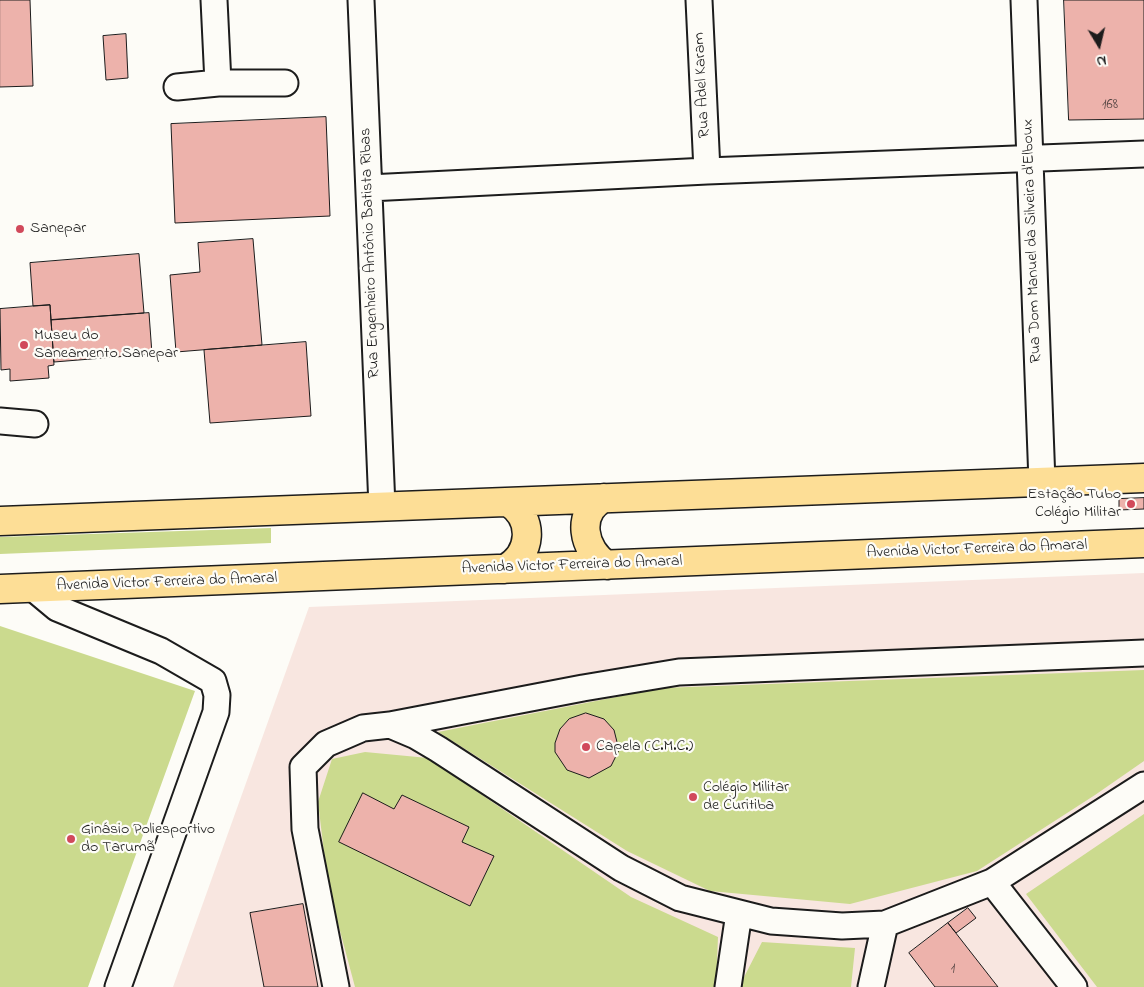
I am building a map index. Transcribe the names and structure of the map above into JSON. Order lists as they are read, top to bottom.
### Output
{
  "streets": {
    "highway": ["Avenida Victor Ferreira do Amaral"],
    "street": ["Rua Adel Karam", "Rua Dom Manuel da Silveira d'Elboux", "Rua Engenheiro Antônio Batista Ribas"]
  },
  "places": [
    "Sanepar",
    "Museu do Saneamento Sanepar",
    "Estação Tubo Colégio Militar",
    "Capela (C.M.C.)",
    "Colégio Militar de Curitiba",
    "Ginásio Poliesportivo do Tarumã"
  ],
  "house_numbers": ["168", "1"],
  "north": "bottom"
}
